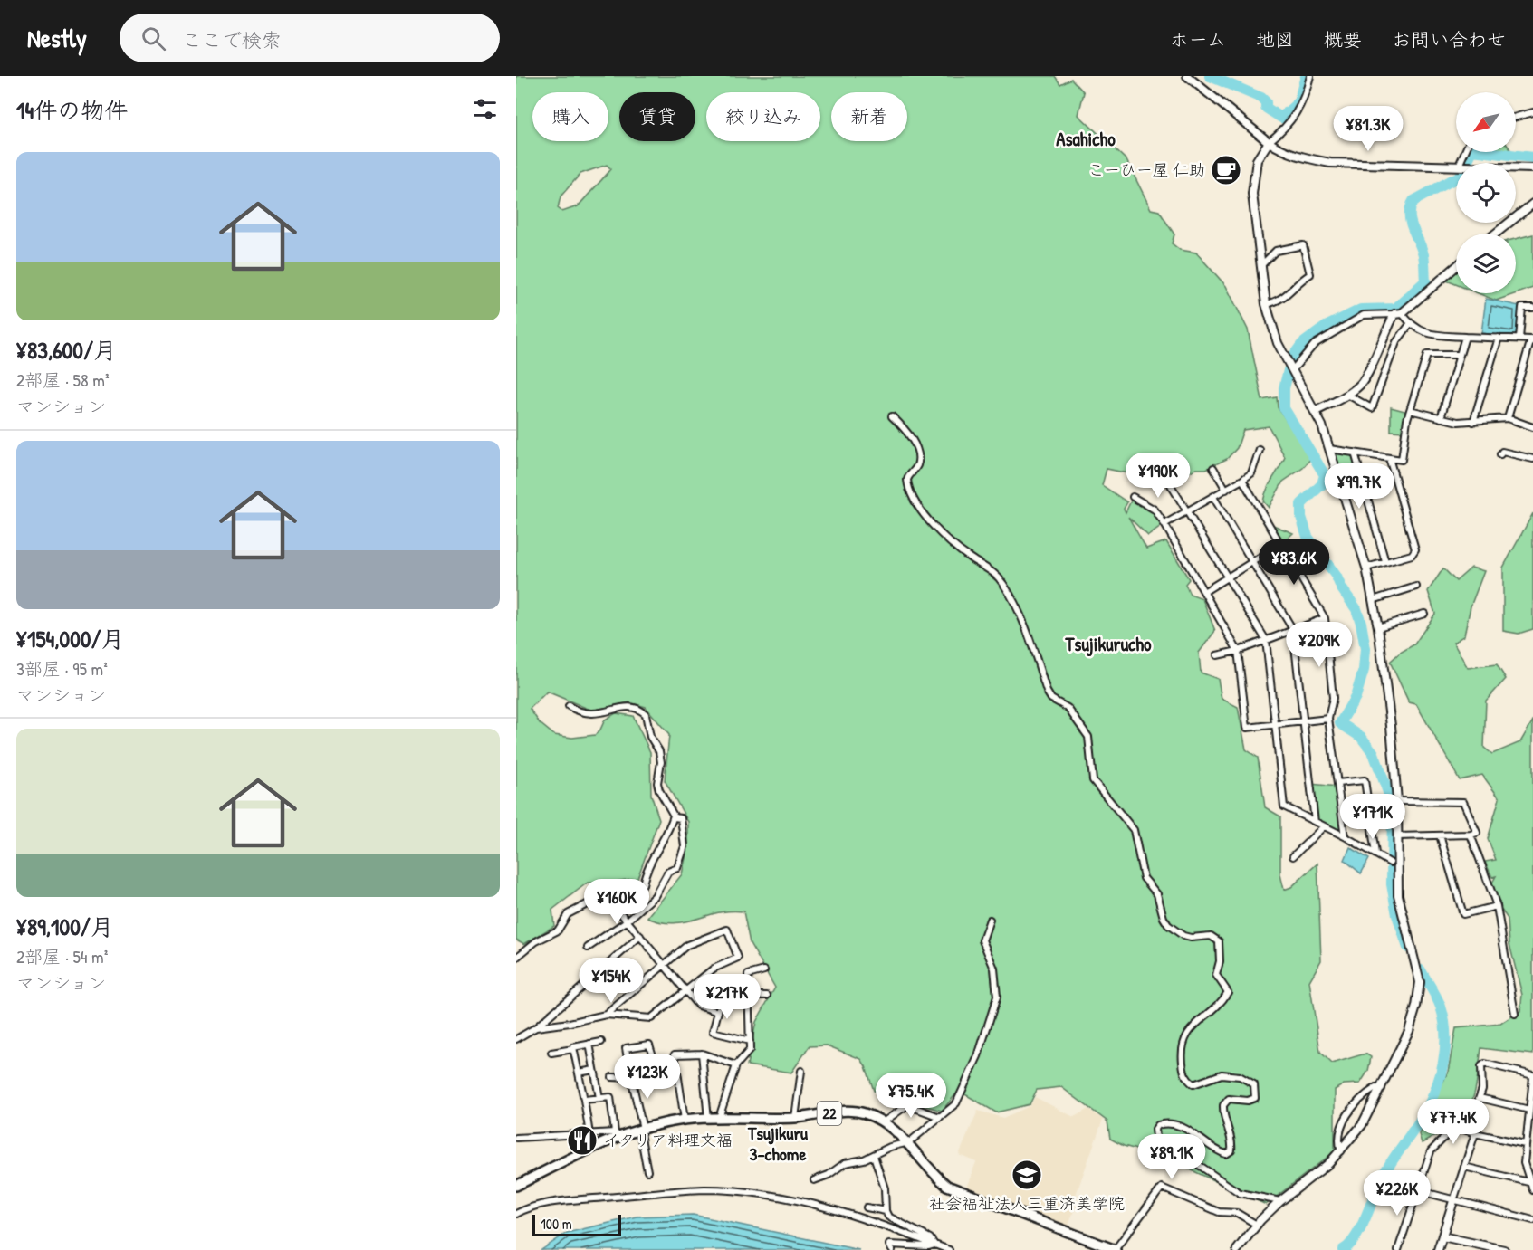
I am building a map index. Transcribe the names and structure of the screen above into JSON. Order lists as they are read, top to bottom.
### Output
{
  "streets": {
    "main road": ["22"]
  },
  "districts": ["Asahicho", "Tsujikurucho", "Tsujikuru 3-chome"],
  "places": {
    "cafe": ["こーひー屋 仁助"],
    "restaurant": ["イタリア料理文福"],
    "school or university": ["社会福祉法人三重済美学院"]
  },
  "scale_bar": "100 m",
  "north": "bottom left",
  "page": {
    "header": "Nestly",
    "search": "ここで検索",
    "nav": [
      "ホーム",
      "地図",
      "概要",
      "お問い合わせ"
    ],
    "heading": "14件の物件",
    "chip": [
      "購入",
      "賃貸",
      "絞り込み",
      "新着"
    ],
    "price": [
      "¥81.3K",
      "¥190K",
      "¥99.7K",
      "¥83.6K",
      "¥209K",
      "¥171K",
      "¥160K",
      "¥154K",
      "¥217K",
      "¥123K",
      "¥75.4K",
      "¥77.4K",
      "¥89.1K",
      "¥226K"
    ],
    "list": [
      {
        "name": "¥83,600/月",
        "note": "2部屋 · 58 m² · マンション"
      },
      {
        "name": "¥154,000/月",
        "note": "3部屋 · 95 m² · マンション"
      },
      {
        "name": "¥89,100/月",
        "note": "2部屋 · 54 m² · マンション"
      }
    ],
    "scale": "100 m"
  }
}
